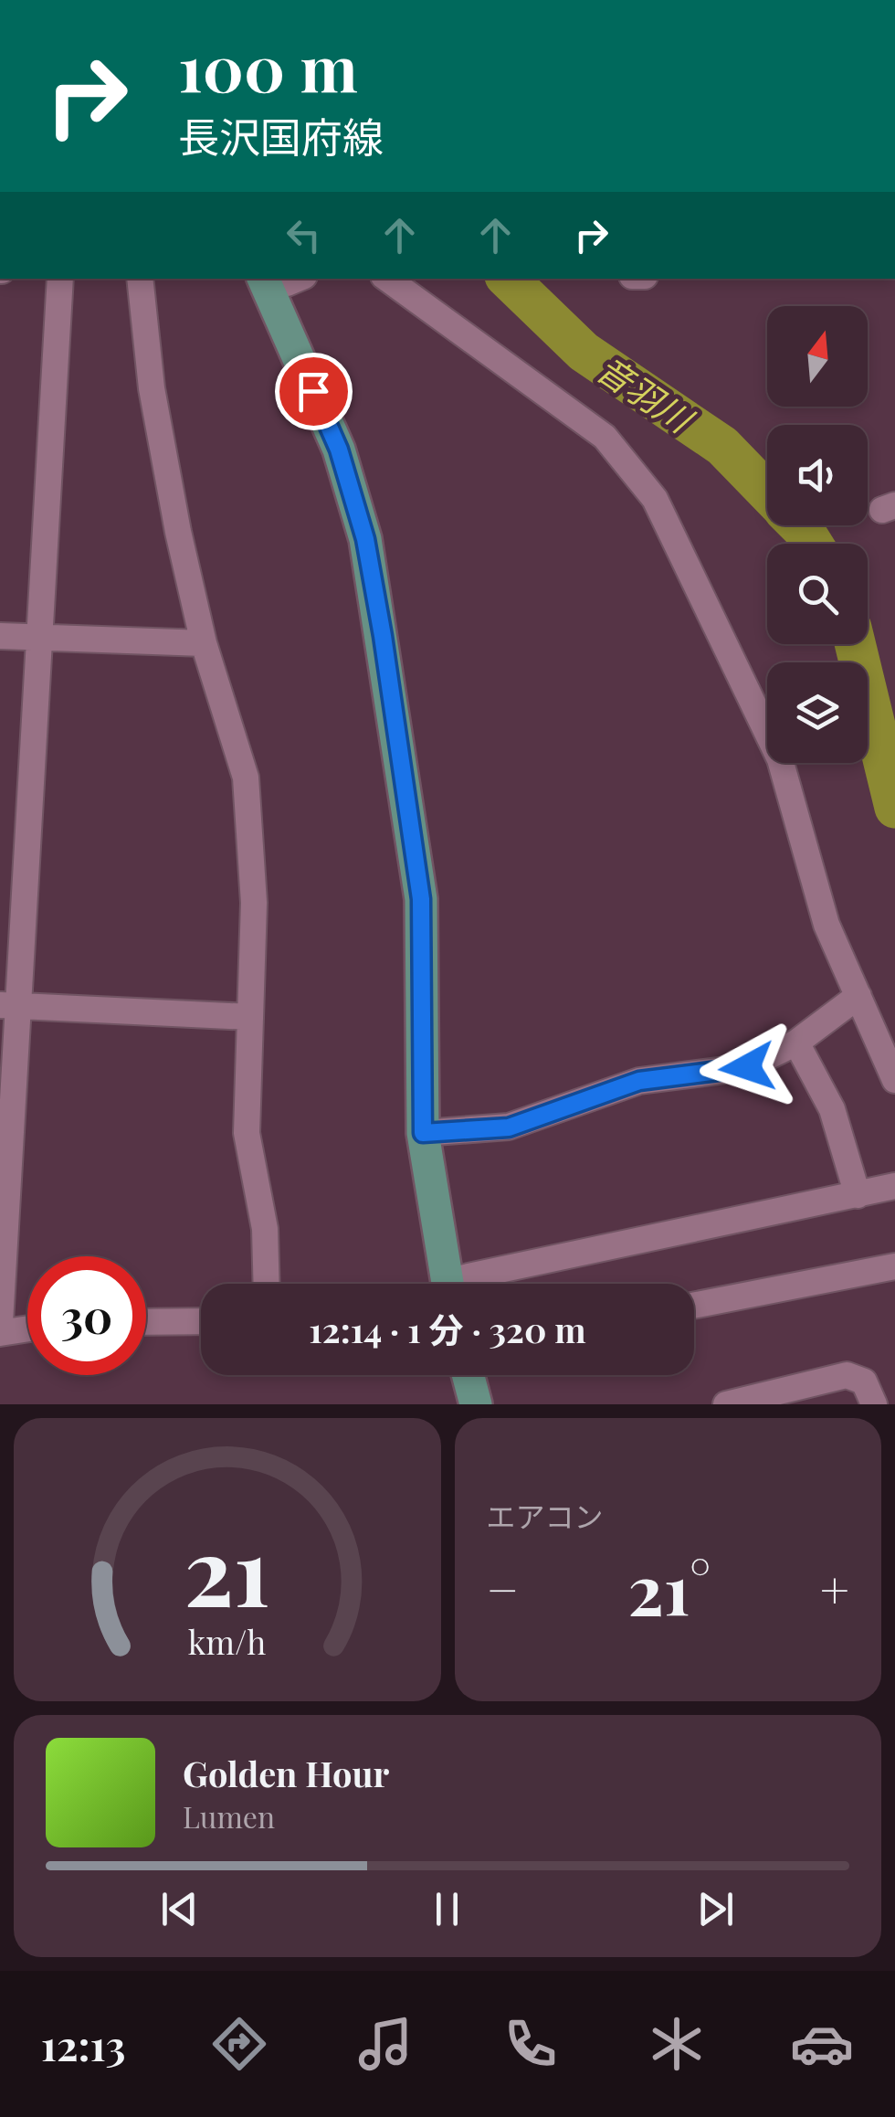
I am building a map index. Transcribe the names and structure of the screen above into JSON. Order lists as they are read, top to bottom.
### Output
{
  "water": ["音羽川"],
  "north": "top",
  "page": {
    "turn": ["100 m", "長沢国府線"],
    "limit": "30",
    "trip": "12:14 · 1 分 · 320 m",
    "tile": "エアコン",
    "heat": ["−", "21°", "+"],
    "song": ["Golden Hour", "Lumen"],
    "tabs": "12:13",
    "gauge": ["21", "km/h"]
  }
}
